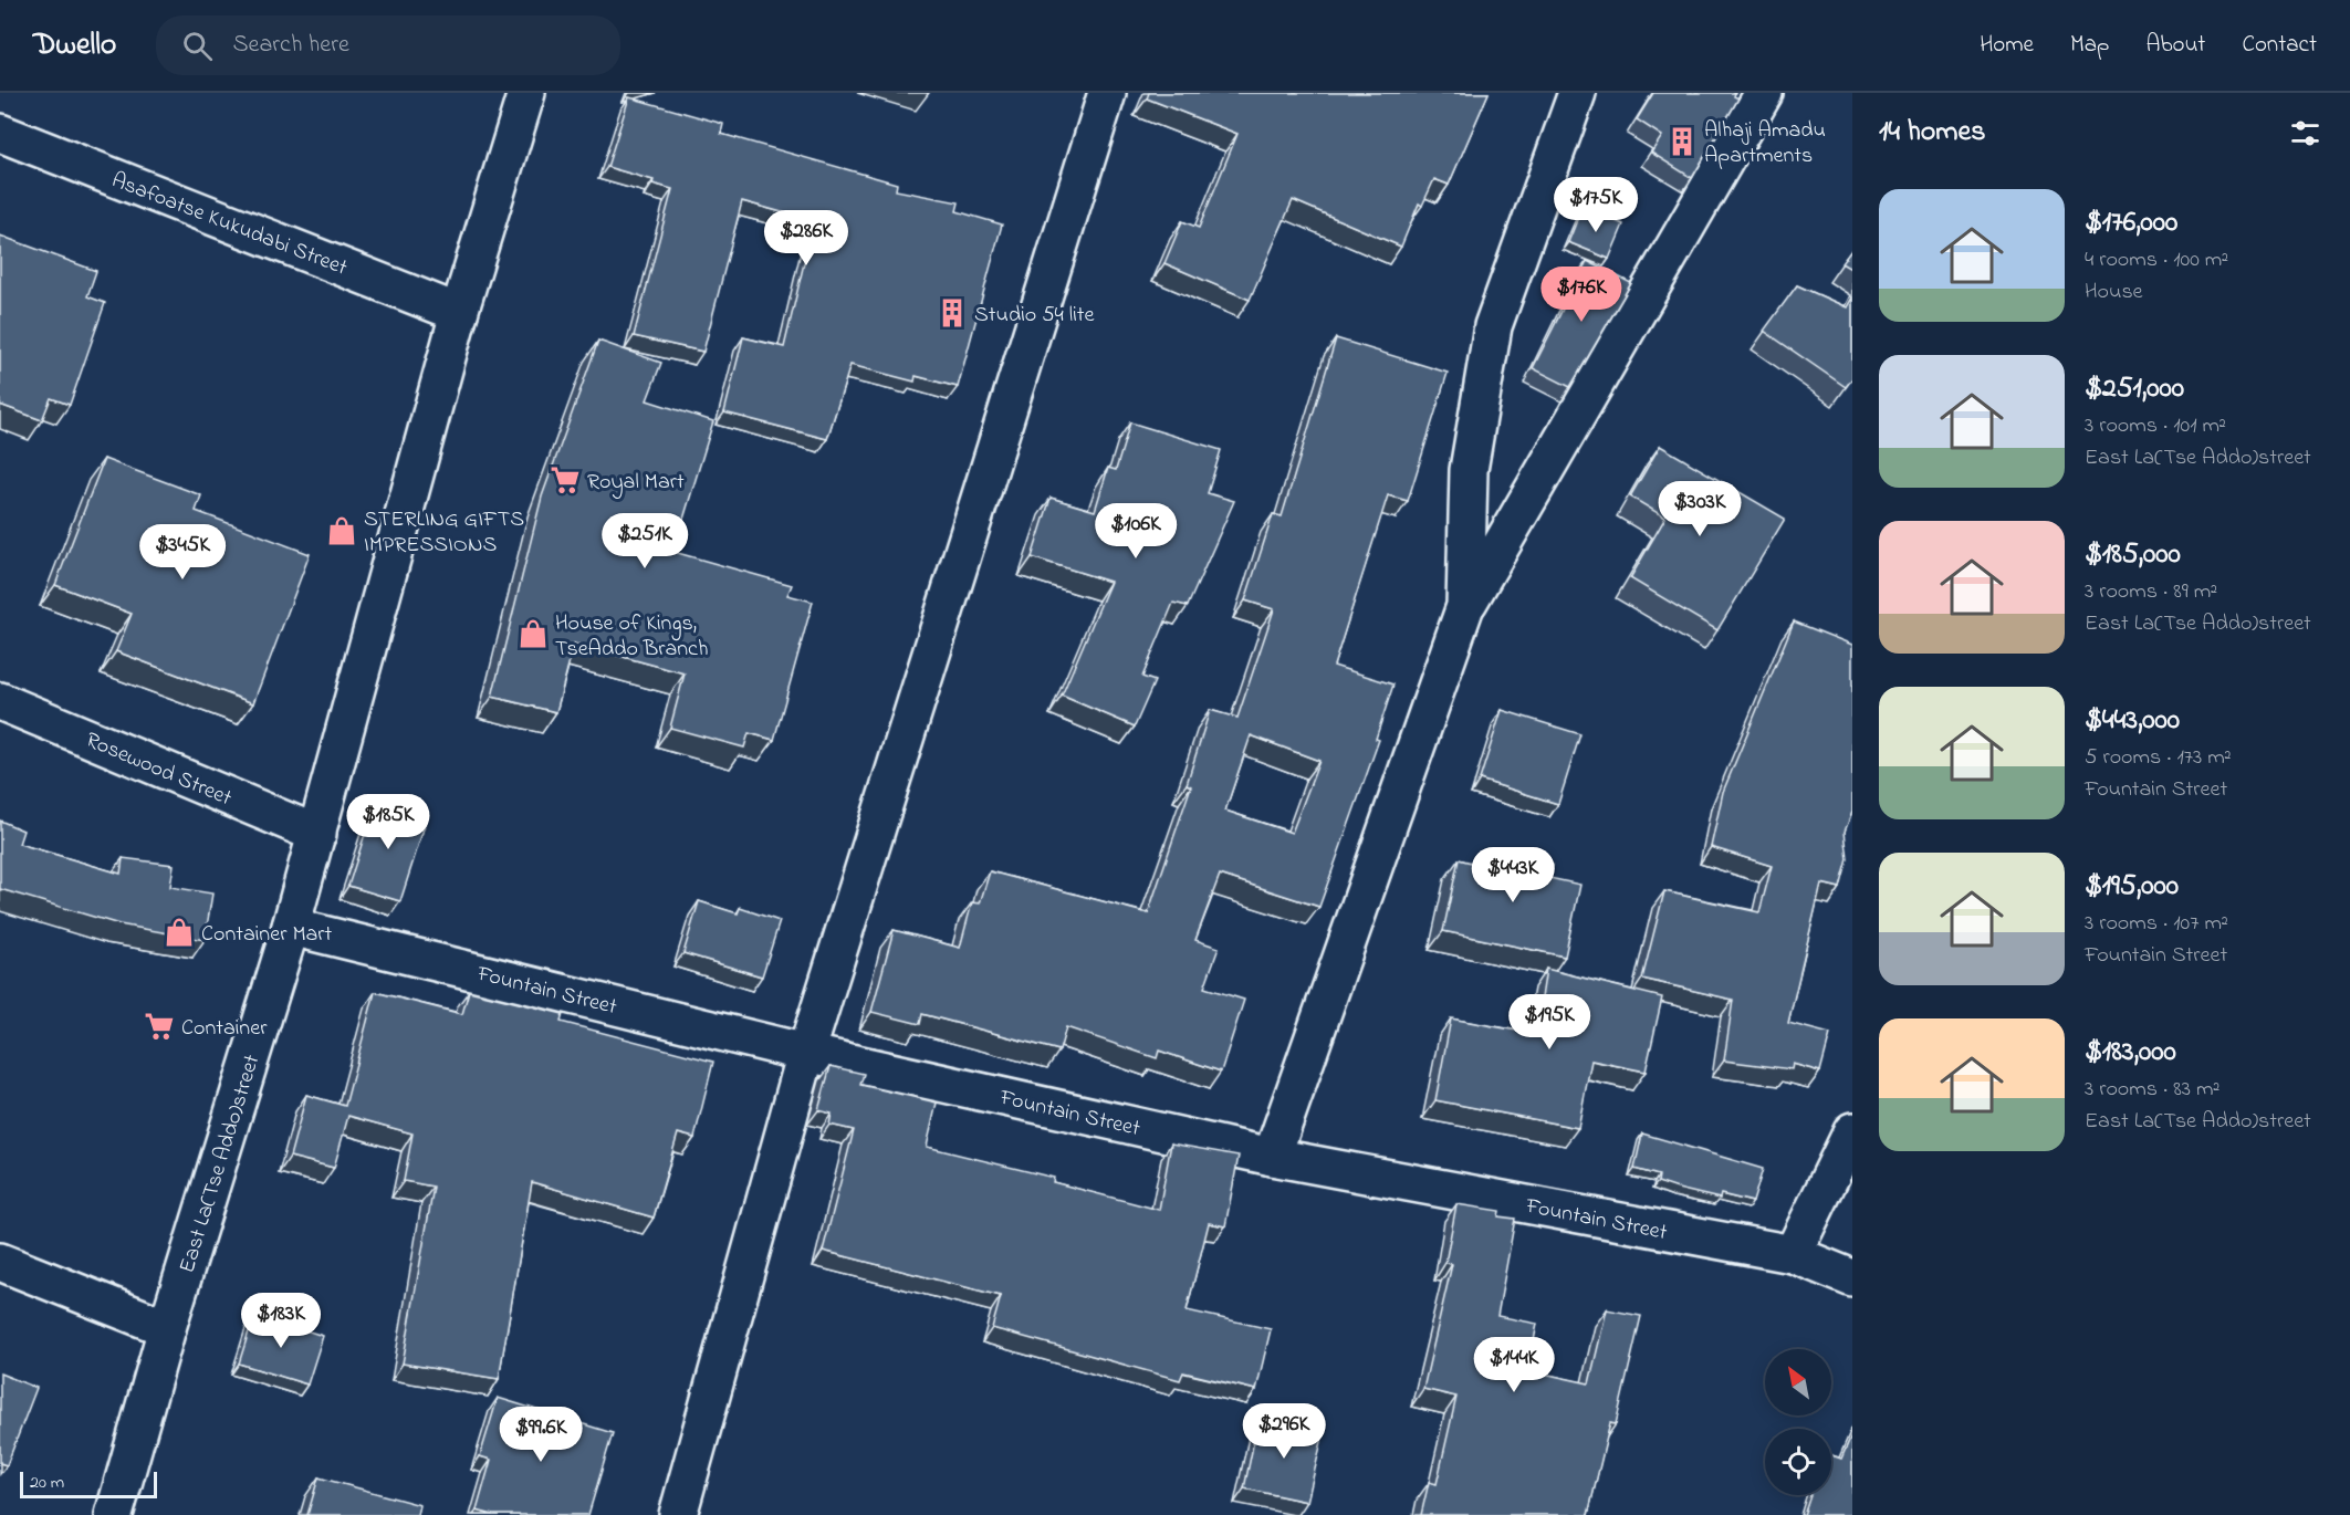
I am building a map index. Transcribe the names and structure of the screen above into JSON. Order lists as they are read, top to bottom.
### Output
{
  "streets": {
    "street": [
      "Asafoatse Kukudabi Street",
      "Rosewood Street",
      "Fountain Street",
      "East La(Tse Addo)street"
    ]
  },
  "crossings": [
    ["Asafoatse Kukudabi Street", "East La(Tse Addo)street"],
    ["Rosewood Street", "East La(Tse Addo)street"],
    ["Fountain Street", "East La(Tse Addo)street"]
  ],
  "places": {
    "building": ["Alhaji Amadu Apartments", "Studio 54 lite"],
    "supermarket": ["Royal Mart", "Container"],
    "shop": ["STERLING GIFTS IMPRESSIONS", "House of Kings, TseAddo Branch", "Container Mart"]
  },
  "scale_bar": "20 m",
  "north": "top left",
  "page": {
    "header": "Dwello",
    "search": "Search here",
    "nav": [
      "Home",
      "Map",
      "About",
      "Contact"
    ],
    "heading": "14 homes",
    "list": [
      {
        "name": "$176,000",
        "note": "4 rooms · 100 m² · House"
      },
      {
        "name": "$251,000",
        "note": "3 rooms · 101 m² · East La(Tse Addo)street"
      },
      {
        "name": "$185,000",
        "note": "3 rooms · 89 m² · East La(Tse Addo)street"
      },
      {
        "name": "$443,000",
        "note": "5 rooms · 173 m² · Fountain Street"
      },
      {
        "name": "$195,000",
        "note": "3 rooms · 107 m² · Fountain Street"
      },
      {
        "name": "$183,000",
        "note": "3 rooms · 83 m² · East La(Tse Addo)street"
      }
    ],
    "price": [
      "$175K",
      "$286K",
      "$176K",
      "$303K",
      "$106K",
      "$251K",
      "$345K",
      "$185K",
      "$443K",
      "$195K",
      "$183K",
      "$144K",
      "$296K",
      "$99.6K"
    ],
    "scale": "20 m"
  }
}
